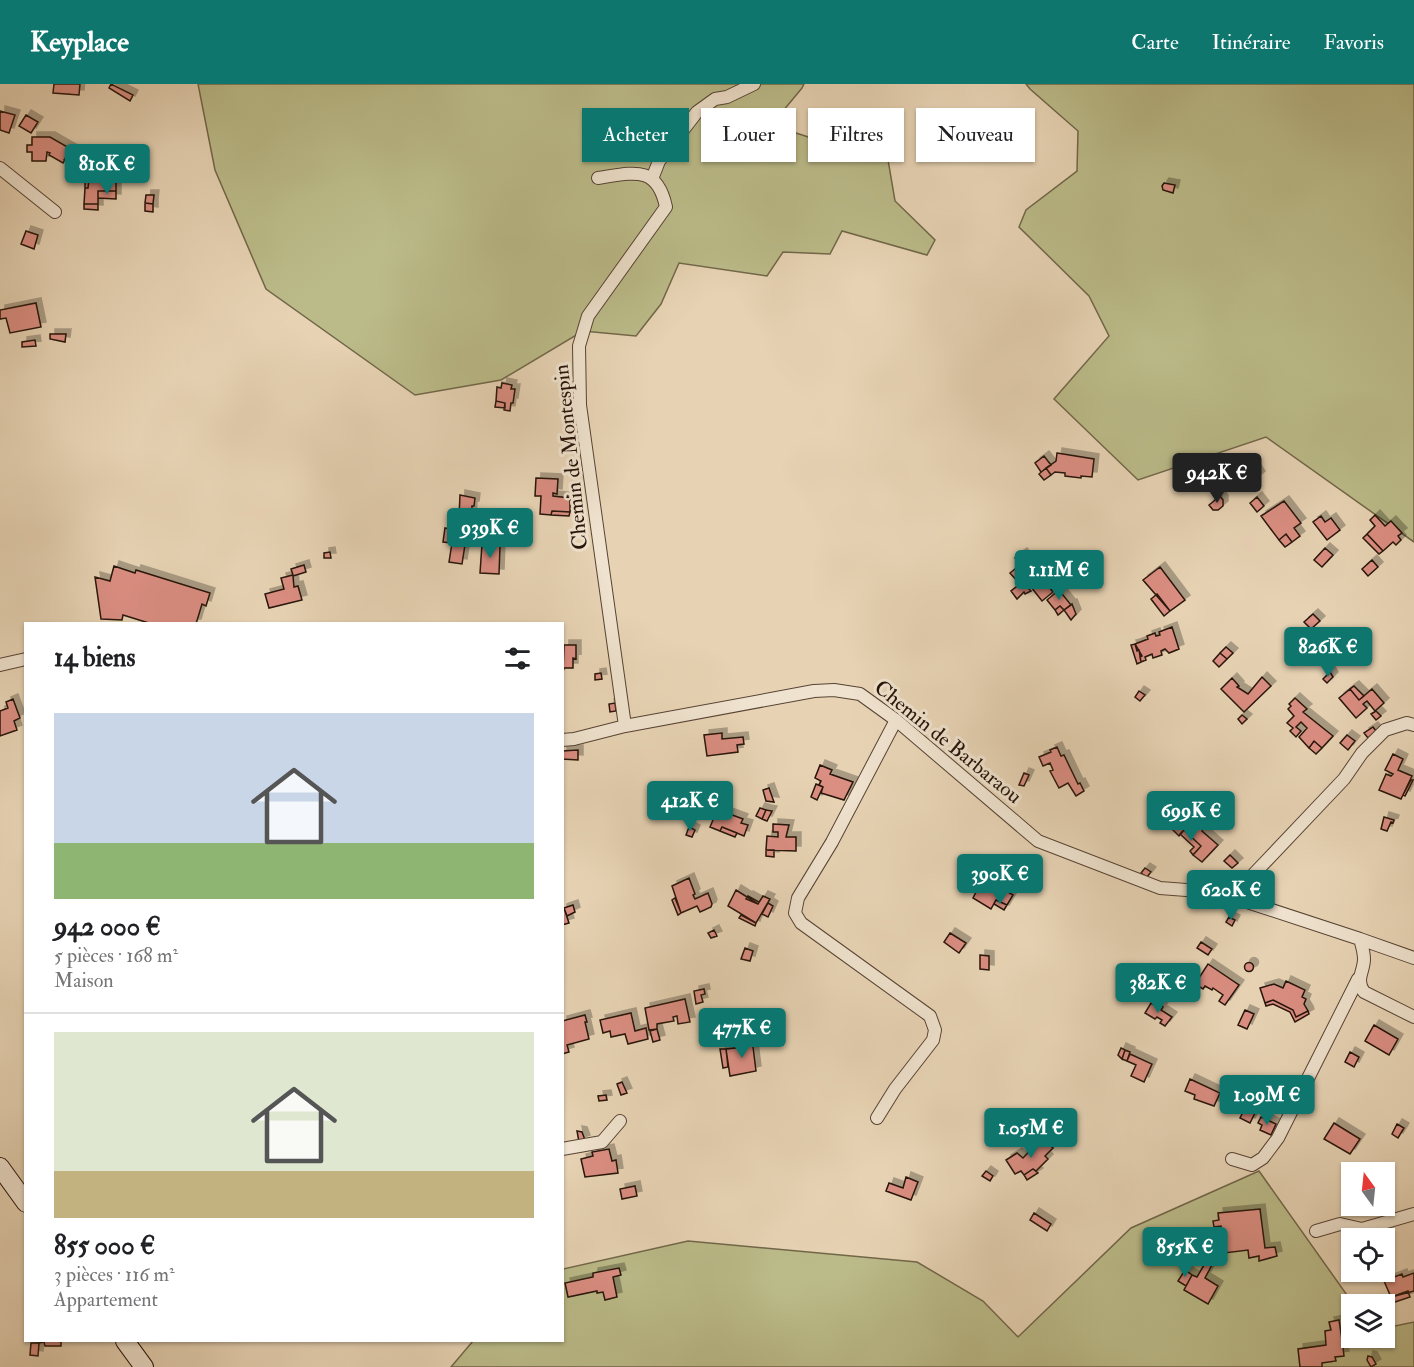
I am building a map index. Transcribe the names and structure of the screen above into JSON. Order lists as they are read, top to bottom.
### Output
{
  "streets": {
    "street": ["Chemin de Montespin", "Chemin de Barbaraou"]
  },
  "crossings": [
    ["Chemin de Montespin", "Chemin de Barbaraou"]
  ],
  "north": "top",
  "page": {
    "header": "Keyplace",
    "nav": ["Carte", "Itinéraire", "Favoris"],
    "chip": [
      "Acheter",
      "Louer",
      "Filtres",
      "Nouveau"
    ],
    "price": [
      "810K €",
      "942K €",
      "939K €",
      "1.11M €",
      "826K €",
      "412K €",
      "699K €",
      "390K €",
      "620K €",
      "382K €",
      "477K €",
      "1.09M €",
      "1.05M €",
      "855K €"
    ],
    "heading": "14 biens",
    "list": [
      {
        "name": "942 000 €",
        "note": "5 pièces · 168 m² · Maison"
      },
      {
        "name": "855 000 €",
        "note": "3 pièces · 116 m² · Appartement"
      }
    ]
  }
}
